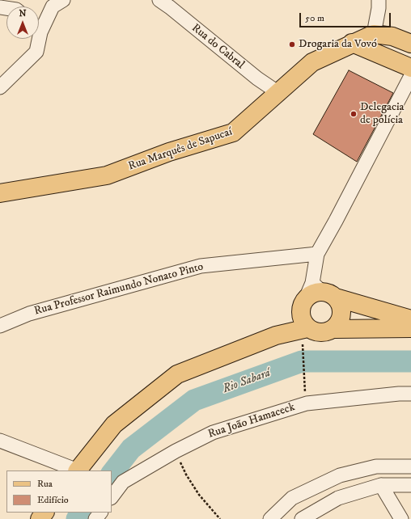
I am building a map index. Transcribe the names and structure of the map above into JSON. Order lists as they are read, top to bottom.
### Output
{
  "streets": {
    "main road": ["Rua Marquês de Sapucaí"],
    "street": ["Rua do Cabral", "Rua Professor Raimundo Nonato Pinto", "Rua João Hamaceck"]
  },
  "crossings": [
    ["Rua do Cabral", "Rua Marquês de Sapucaí"]
  ],
  "water": ["Rio Sabará"],
  "places": ["Drogaria da Vovó", "Delegacia de polícia"],
  "legend": ["Rua", "Edifício"],
  "scale_bar": "50 m",
  "north": "top"
}
